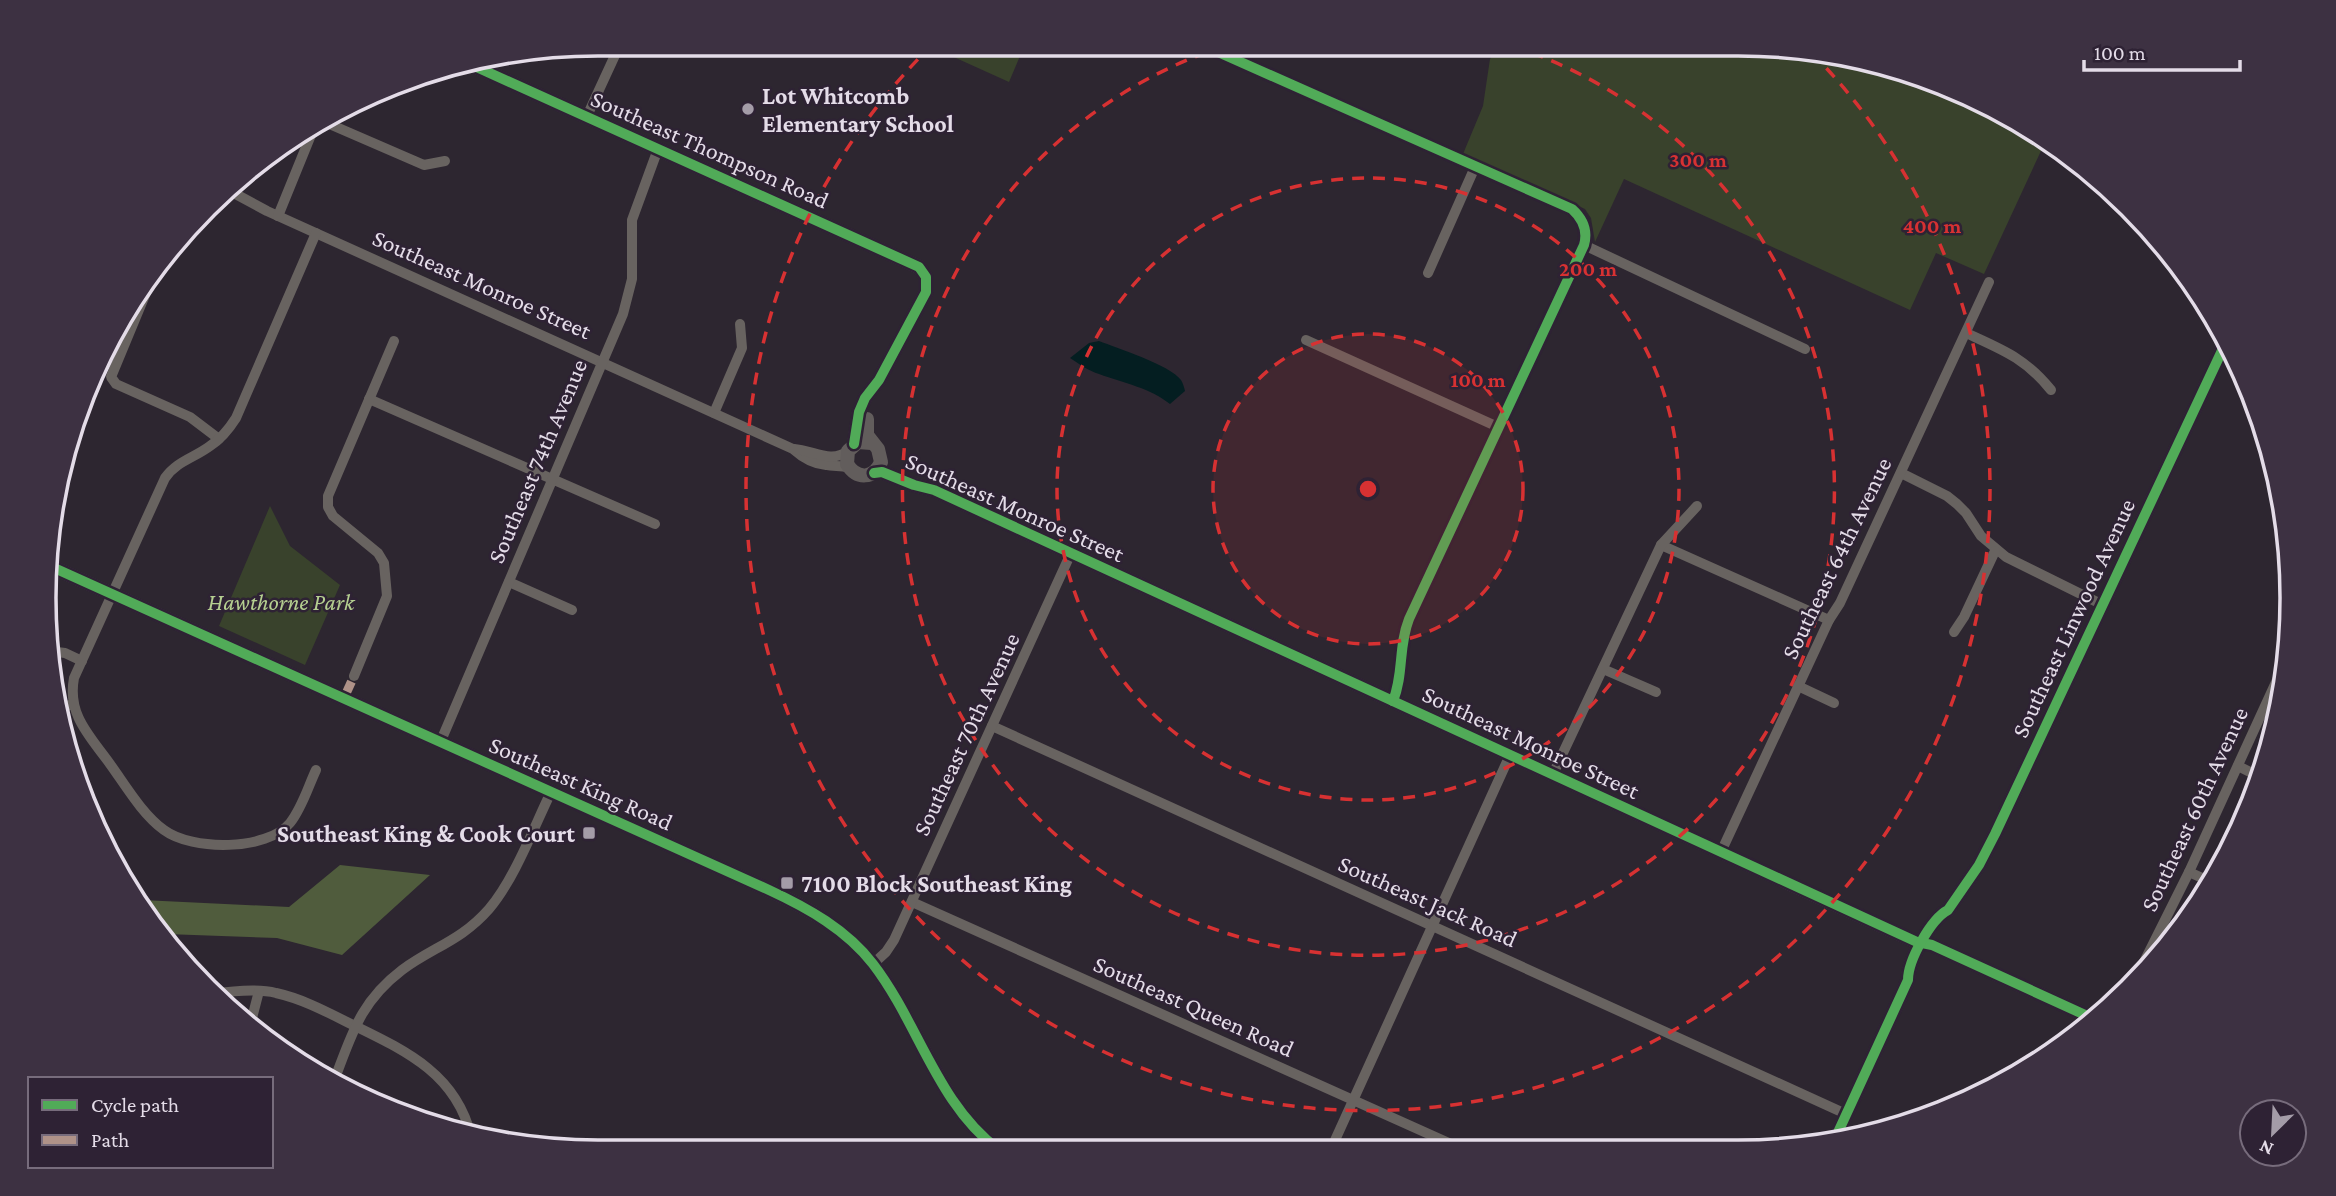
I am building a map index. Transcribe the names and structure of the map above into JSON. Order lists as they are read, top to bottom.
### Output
{
  "streets": {
    "street": [
      "Southeast Thompson Road",
      "Southeast Monroe Street",
      "Southeast 74th Avenue",
      "Southeast 64th Avenue",
      "Southeast Linwood Avenue",
      "Southeast 70th Avenue",
      "Southeast King Road",
      "Southeast 60th Avenue",
      "Southeast Jack Road",
      "Southeast Queen Road"
    ]
  },
  "crossings": [
    ["Southeast Thompson Road", "Southeast 74th Avenue"],
    ["Southeast Monroe Street", "Southeast 74th Avenue"],
    ["Southeast Monroe Street", "Southeast 64th Avenue"],
    ["Southeast Monroe Street", "Southeast Linwood Avenue"],
    ["Southeast Monroe Street", "Southeast 70th Avenue"],
    ["Southeast 74th Avenue", "Southeast King Road"],
    ["Southeast Linwood Avenue", "Southeast Jack Road"],
    ["Southeast 70th Avenue", "Southeast King Road"],
    ["Southeast 70th Avenue", "Southeast Jack Road"],
    ["Southeast 70th Avenue", "Southeast Queen Road"]
  ],
  "parks": ["Hawthorne Park"],
  "places": {
    "other": ["Lot Whitcomb Elementary School"],
    "transit": ["Southeast King & Cook Court", "7100 Block Southeast King"]
  },
  "legend": ["Cycle path", "Path"],
  "scale_bar": "100 m",
  "north": "bottom left",
  "rings": [
    "300 m",
    "400 m",
    "200 m",
    "100 m"
  ]
}
